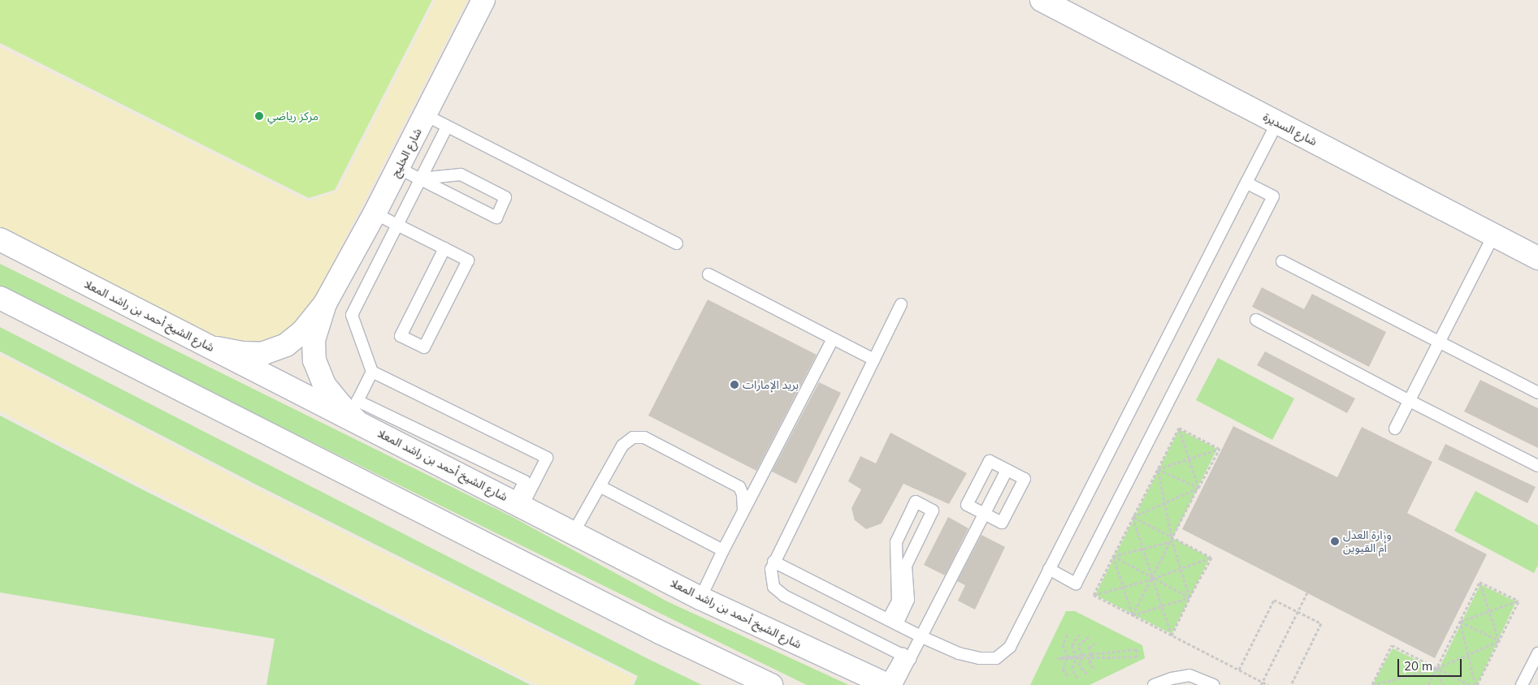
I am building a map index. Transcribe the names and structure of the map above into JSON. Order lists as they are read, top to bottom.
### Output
{
  "streets": {
    "street": ["شارع السديرة", "شارع الخليج", "شارع الشيخ أحمد بن راشد المعلا"]
  },
  "crossings": [
    ["شارع الخليج", "شارع الشيخ أحمد بن راشد المعلا"]
  ],
  "places": ["مركز رياضي", "بريد الإمارات", "وزارة العدل أم القيوين"],
  "scale_bar": "20 m"
}
